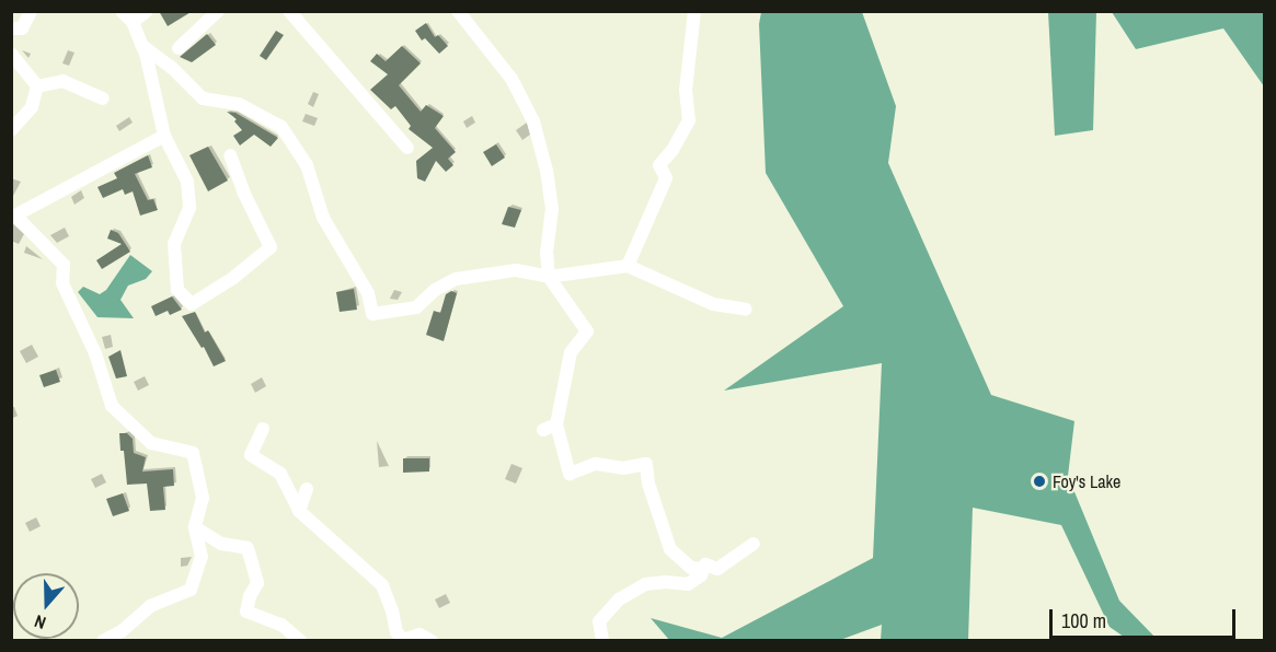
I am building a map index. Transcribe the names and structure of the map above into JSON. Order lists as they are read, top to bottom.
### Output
{
  "places": ["Foy's Lake"],
  "scale_bar": "100 m",
  "north": "bottom"
}
